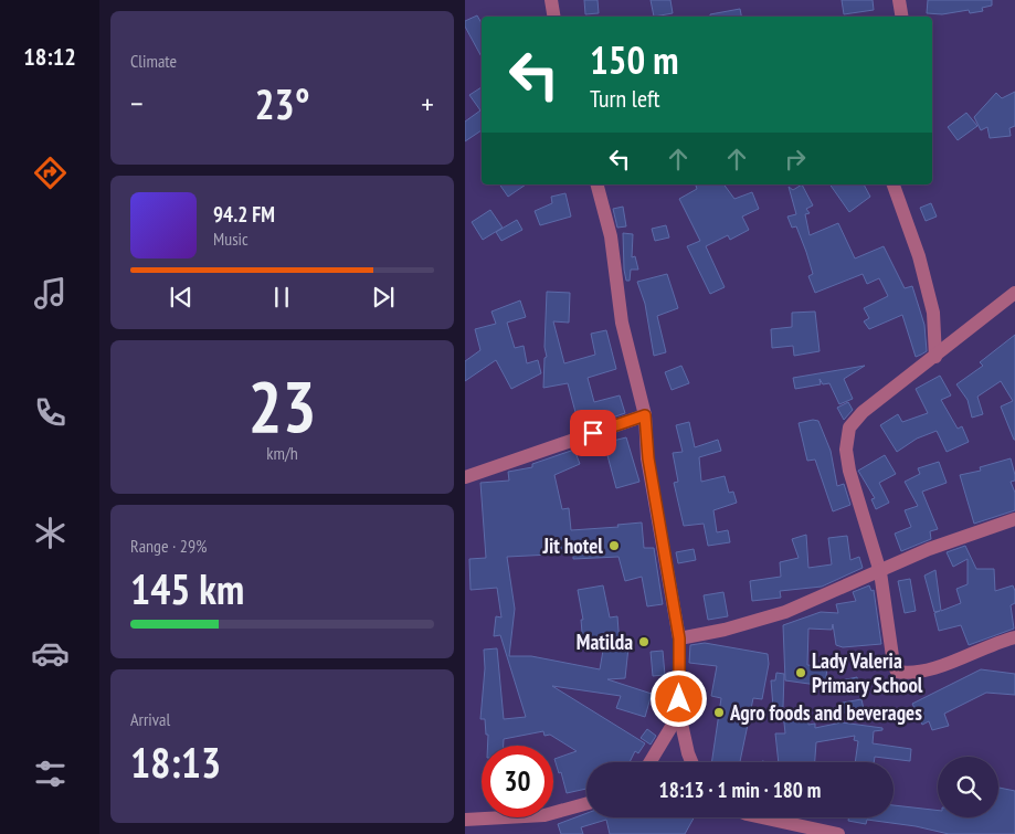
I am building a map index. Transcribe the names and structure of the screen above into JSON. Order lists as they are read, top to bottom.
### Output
{
  "places": [
    "Jit hotel",
    "Matilda",
    "Lady Valeria Primary School",
    "Agro foods and beverages"
  ],
  "page": {
    "tabs": "18:12",
    "tile": [
      "Climate",
      ["23", "km/h"],
      ["Range · 29%", "145 km"],
      ["Arrival", "18:13"]
    ],
    "turn": ["150 m", "Turn left"],
    "heat": ["−", "23°", "+"],
    "song": ["94.2 FM", "Music"],
    "limit": "30",
    "trip": "18:13 · 1 min · 180 m"
  }
}
